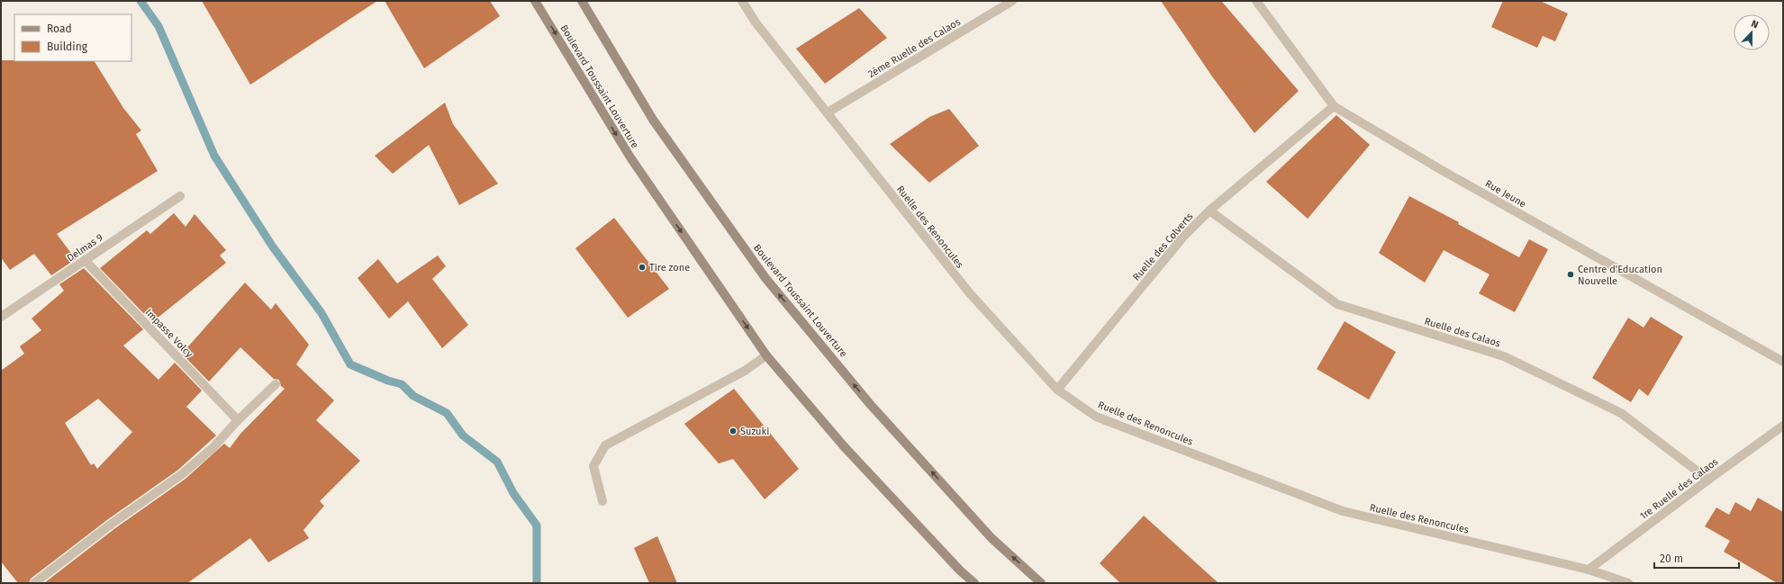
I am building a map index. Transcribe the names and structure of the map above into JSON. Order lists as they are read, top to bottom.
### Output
{
  "streets": {
    "main road": ["Boulevard Toussaint Louverture"],
    "street": [
      "2ème Ruelle des Calaos",
      "Rue Jeune",
      "Ruelle des Renoncules",
      "Ruelle des Colverts",
      "Delmas 9",
      "Ruelle des Calaos",
      "Impasse Volcy",
      "1re Ruelle des Calaos"
    ]
  },
  "crossings": [
    ["2ème Ruelle des Calaos", "Ruelle des Renoncules"],
    ["Rue Jeune", "Ruelle des Colverts"],
    ["Ruelle des Renoncules", "Ruelle des Colverts"],
    ["Ruelle des Renoncules", "1re Ruelle des Calaos"],
    ["Ruelle des Colverts", "Ruelle des Calaos"],
    ["Delmas 9", "Impasse Volcy"],
    ["Ruelle des Calaos", "1re Ruelle des Calaos"]
  ],
  "places": ["Tire zone", "Centre d'Education Nouvelle", "Suzuki"],
  "legend": ["Road", "Building"],
  "scale_bar": "20 m",
  "north": "top"
}
